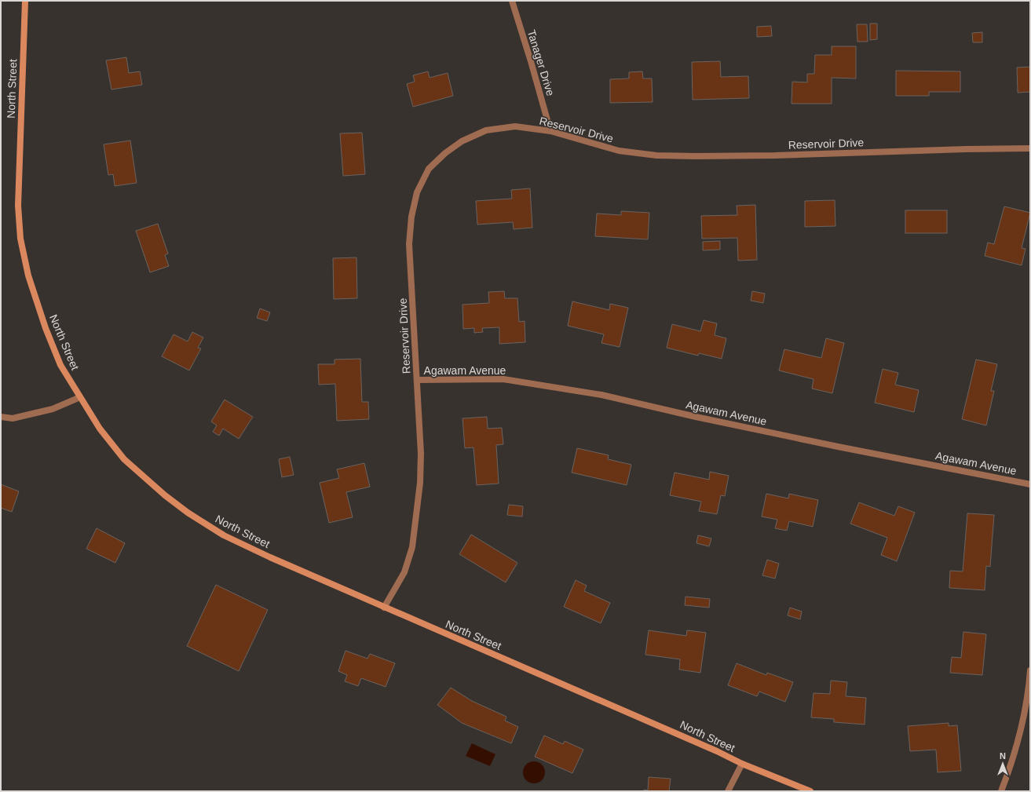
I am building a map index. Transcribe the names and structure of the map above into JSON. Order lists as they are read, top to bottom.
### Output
{
  "streets": {
    "street": [
      "Tanager Drive",
      "North Street",
      "Reservoir Drive",
      "Agawam Avenue"
    ]
  },
  "crossings": [
    ["Tanager Drive", "Reservoir Drive"],
    ["North Street", "Reservoir Drive"],
    ["Reservoir Drive", "Agawam Avenue"]
  ],
  "north": "top"
}
